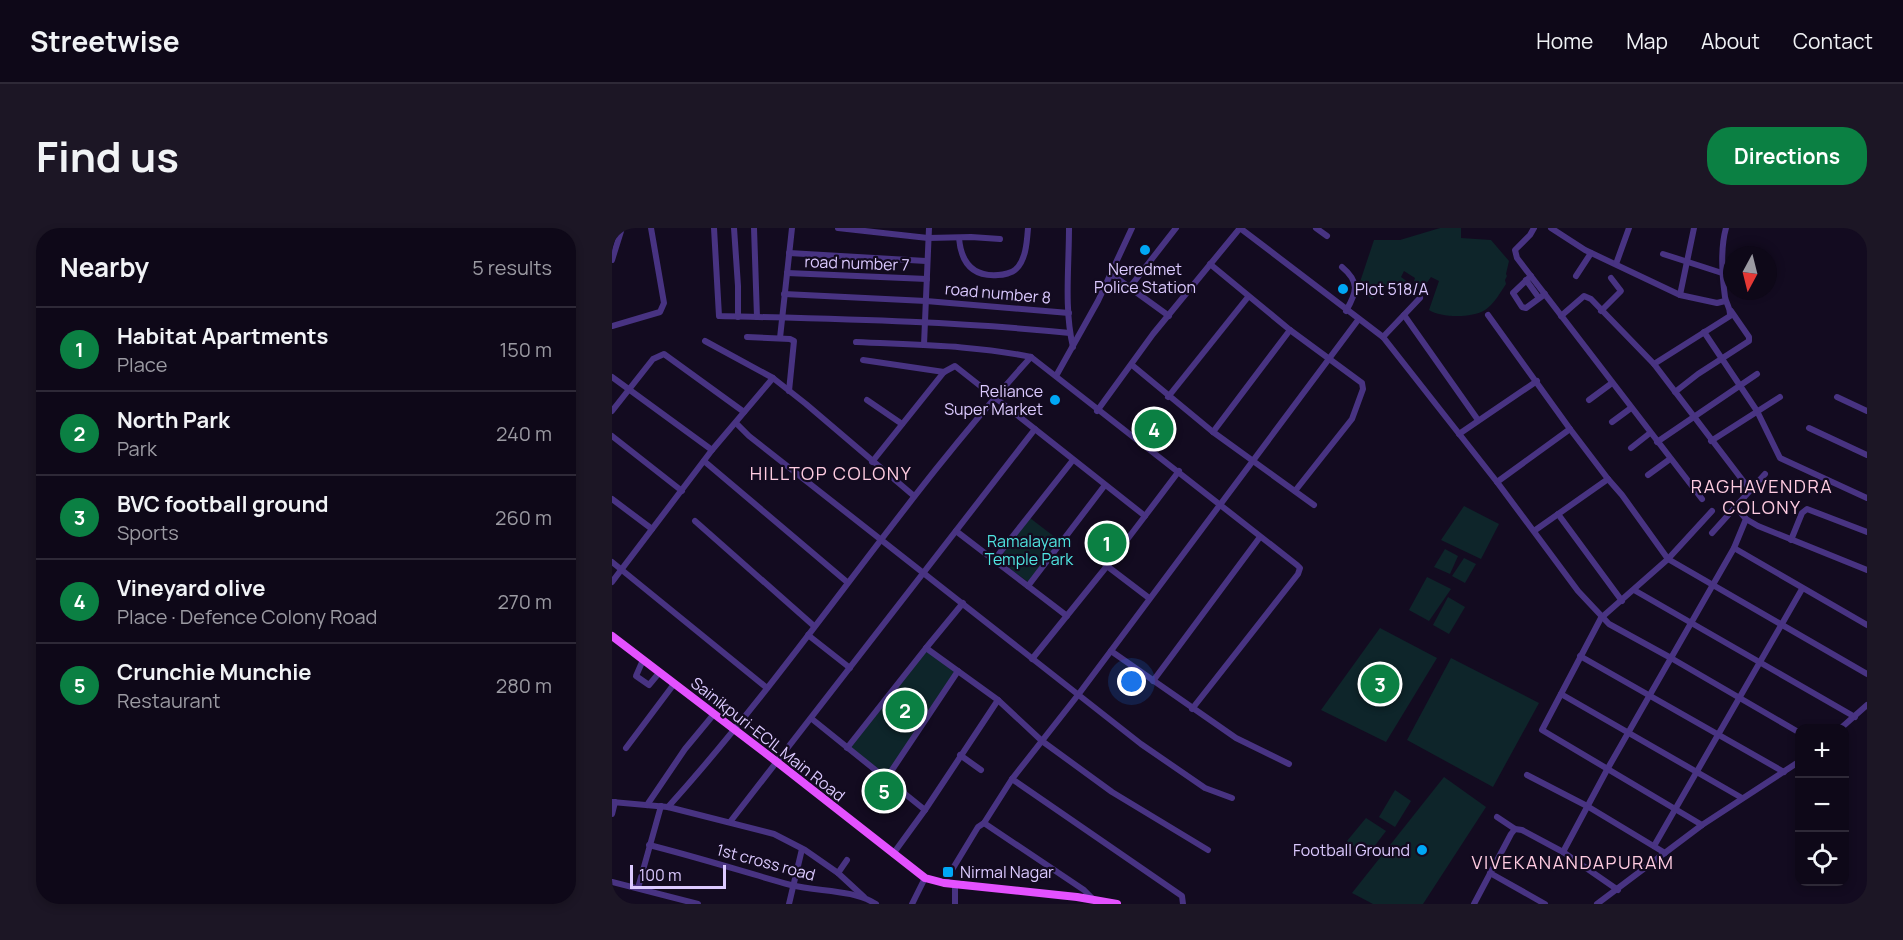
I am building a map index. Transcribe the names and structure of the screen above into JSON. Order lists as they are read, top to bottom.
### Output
{
  "streets": {
    "main road": ["Sainikpuri-ECIL Main Road"],
    "street": ["road number 7", "road number 8", "1st cross road"]
  },
  "districts": ["HILLTOP COLONY", "RAGHAVENDRA COLONY", "VIVEKANANDAPURAM"],
  "parks": ["Ramalayam Temple Park"],
  "places": {
    "other": [
      "Neredmet Police Station",
      "Plot 518/A",
      "Reliance Super Market",
      "Football Ground"
    ],
    "transit": ["Nirmal Nagar"]
  },
  "scale_bar": "100 m",
  "north": "bottom",
  "page": {
    "header": "Streetwise",
    "nav": [
      "Home",
      "Map",
      "About",
      "Contact"
    ],
    "title": "Find us",
    "buttons": "Directions",
    "heading": ["Nearby", "5 results"],
    "list": [
      {
        "mark": "1",
        "name": "Habitat Apartments",
        "note": "Place",
        "value": "150 m"
      },
      {
        "mark": "2",
        "name": "North Park",
        "note": "Park",
        "value": "240 m"
      },
      {
        "mark": "3",
        "name": "BVC football ground",
        "note": "Sports",
        "value": "260 m"
      },
      {
        "mark": "4",
        "name": "Vineyard olive",
        "note": "Place · Defence Colony Road",
        "value": "270 m"
      },
      {
        "mark": "5",
        "name": "Crunchie Munchie",
        "note": "Restaurant",
        "value": "280 m"
      }
    ],
    "pins": [
      "4",
      "1",
      "3",
      "2",
      "5"
    ],
    "map_buttons": ["+", "−"],
    "scale": "100 m"
  }
}
